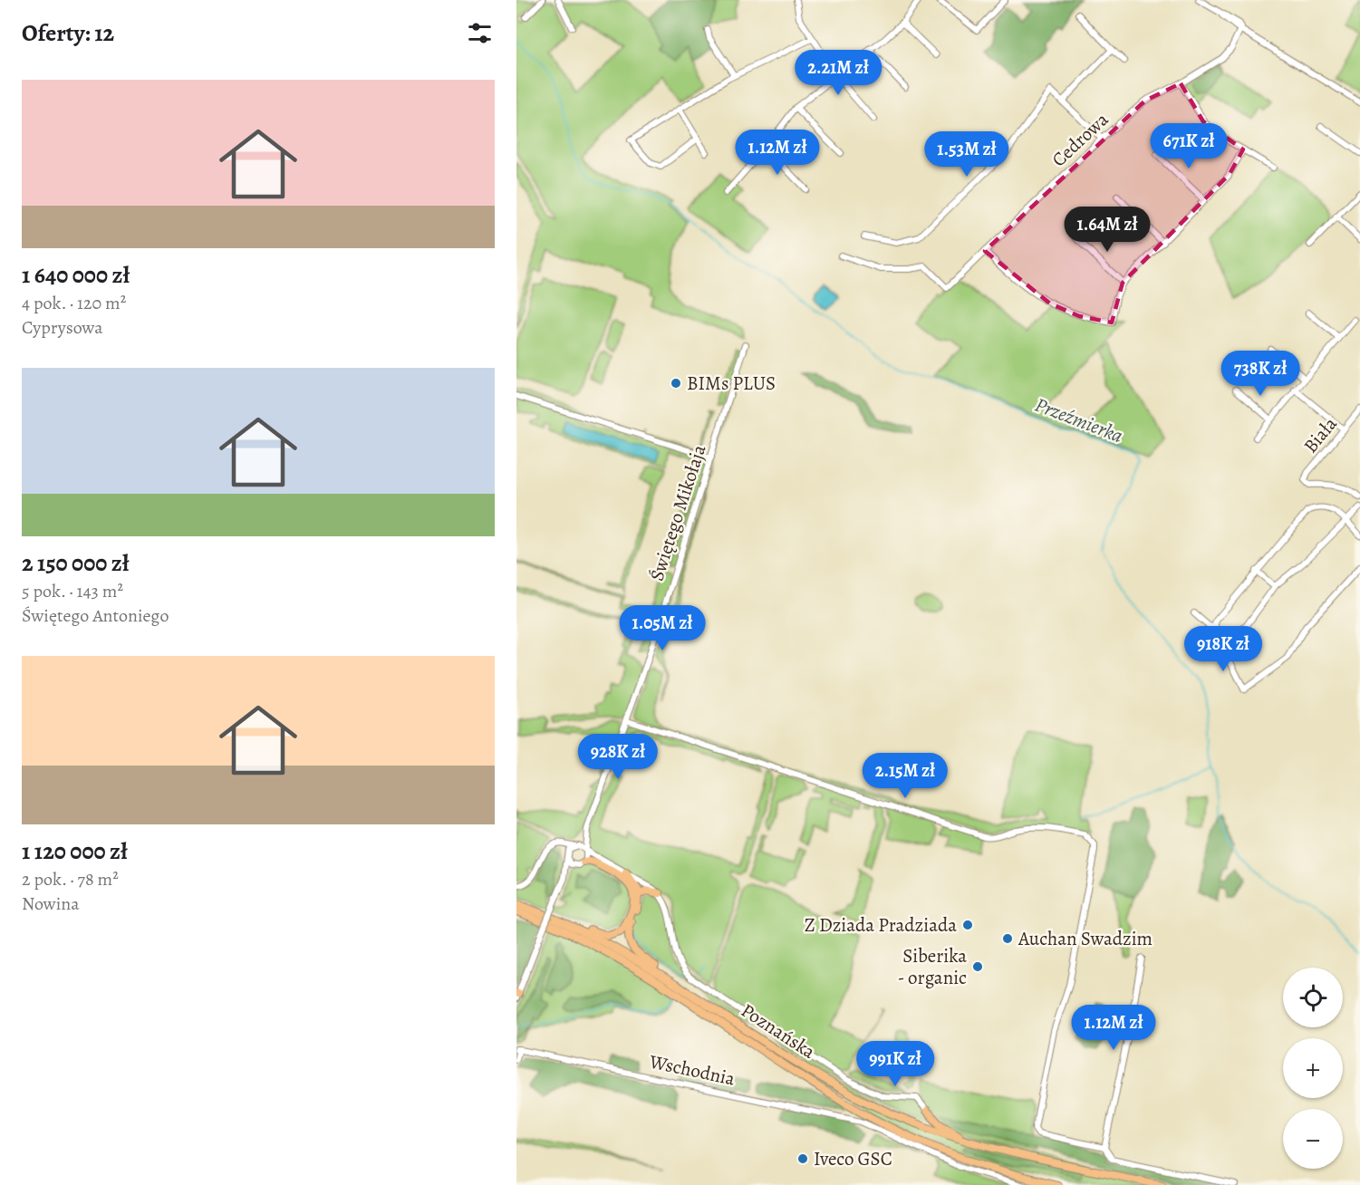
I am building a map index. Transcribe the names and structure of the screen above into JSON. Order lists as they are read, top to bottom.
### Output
{
  "streets": {
    "main road": ["Poznańska"],
    "street": [
      "Cedrowa",
      "Biała",
      "Świętego Mikołaja",
      "Wschodnia"
    ]
  },
  "water": ["Przeźmierka"],
  "places": [
    "BIMs PLUS",
    "Z Dziada Pradziada",
    "Auchan Swadzim",
    "Siberika - organic",
    "Iveco GSC"
  ],
  "page": {
    "heading": "Oferty: 12",
    "price": [
      "2.21M zł",
      "671K zł",
      "1.12M zł",
      "1.53M zł",
      "1.64M zł",
      "738K zł",
      "1.05M zł",
      "918K zł",
      "928K zł",
      "2.15M zł",
      "1.12M zł",
      "991K zł"
    ],
    "list": [
      {
        "name": "1 640 000 zł",
        "note": "4 pok. · 120 m² · Cyprysowa"
      },
      {
        "name": "2 150 000 zł",
        "note": "5 pok. · 143 m² · Świętego Antoniego"
      },
      {
        "name": "1 120 000 zł",
        "note": "2 pok. · 78 m² · Nowina"
      }
    ],
    "map_buttons": ["+", "−"]
  }
}
